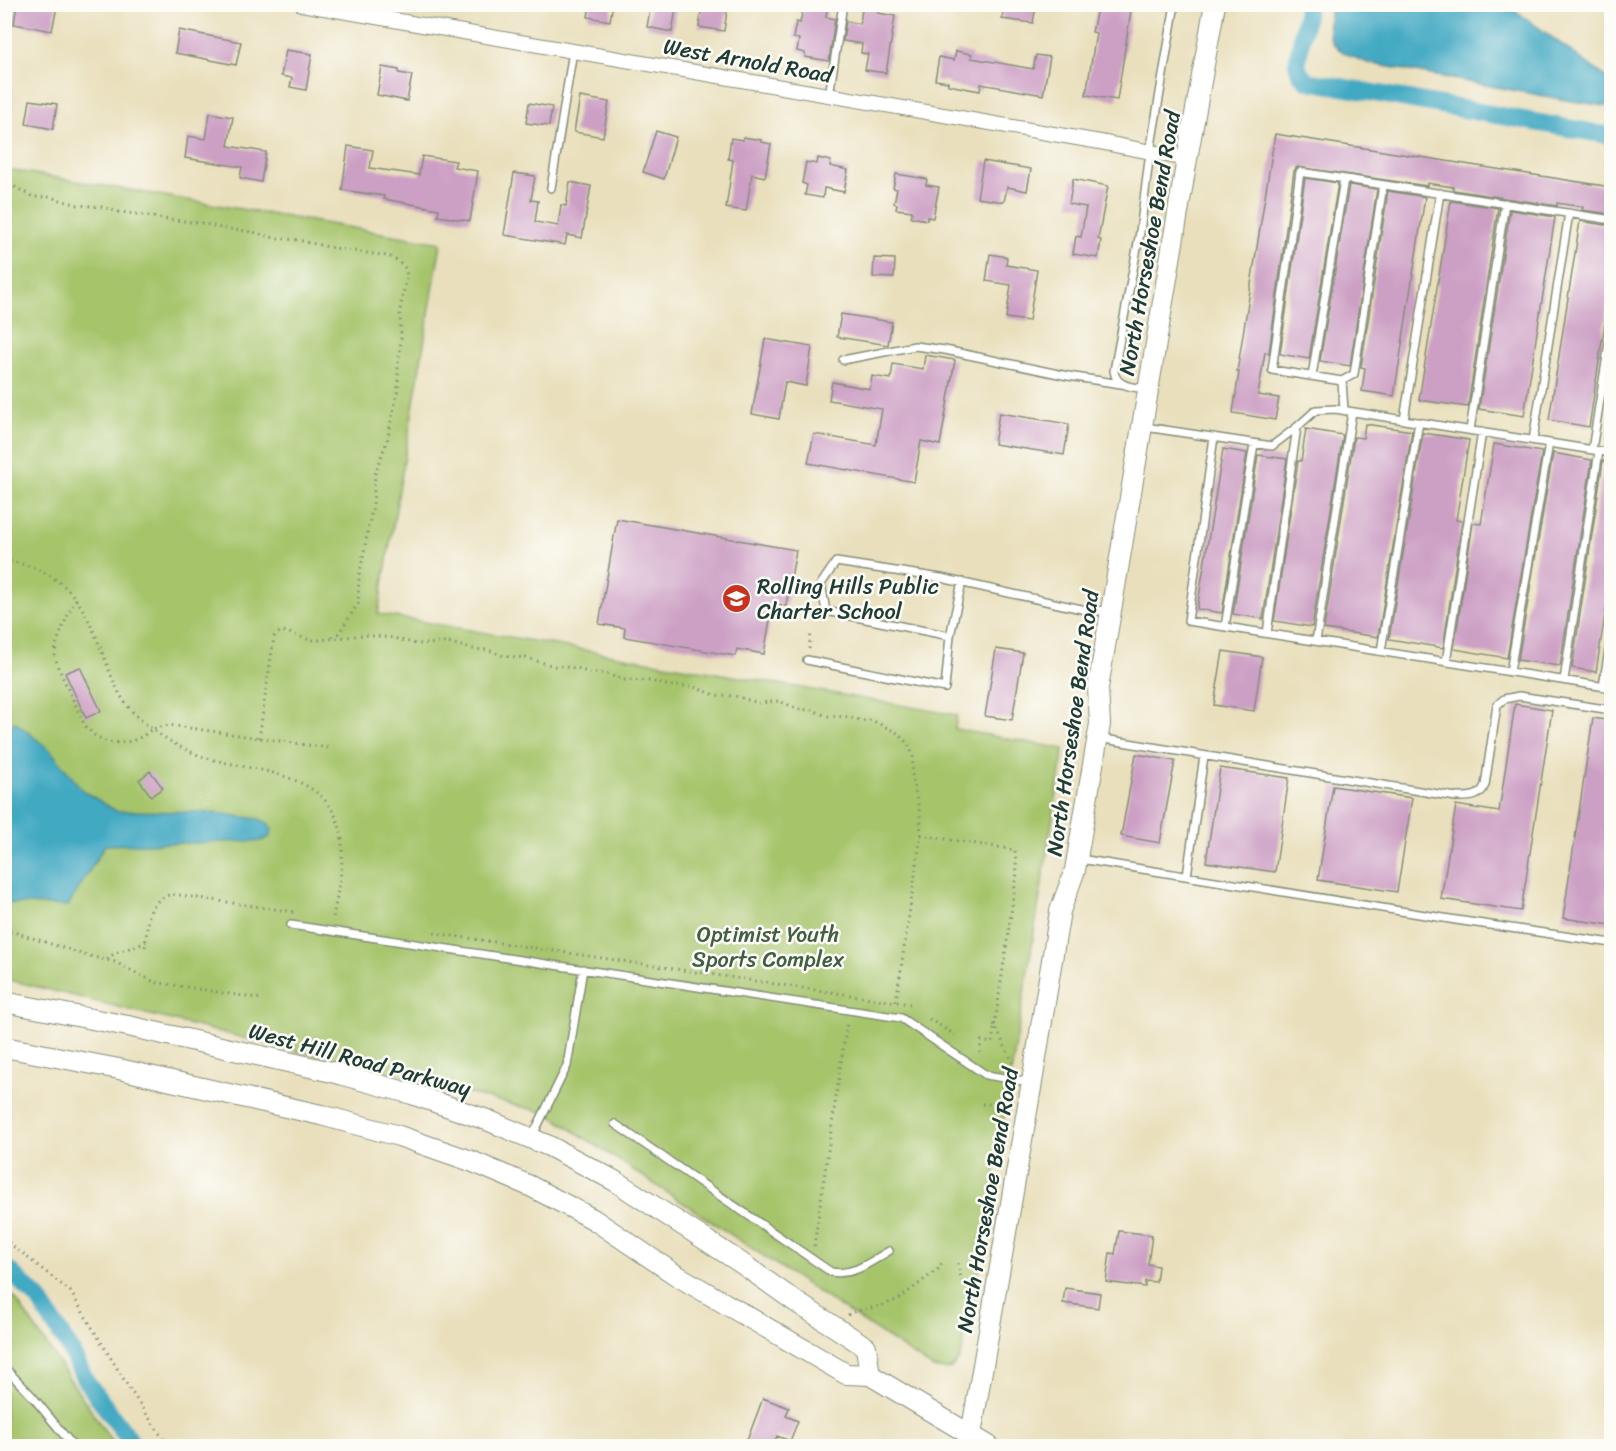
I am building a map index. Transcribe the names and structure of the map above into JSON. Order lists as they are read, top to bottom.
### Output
{
  "streets": {
    "street": ["West Arnold Road", "North Horseshoe Bend Road", "West Hill Road Parkway"]
  },
  "crossings": [
    ["West Arnold Road", "North Horseshoe Bend Road"]
  ],
  "parks": ["Optimist Youth Sports Complex"],
  "places": {
    "school or university": ["Rolling Hills Public Charter School"]
  }
}
